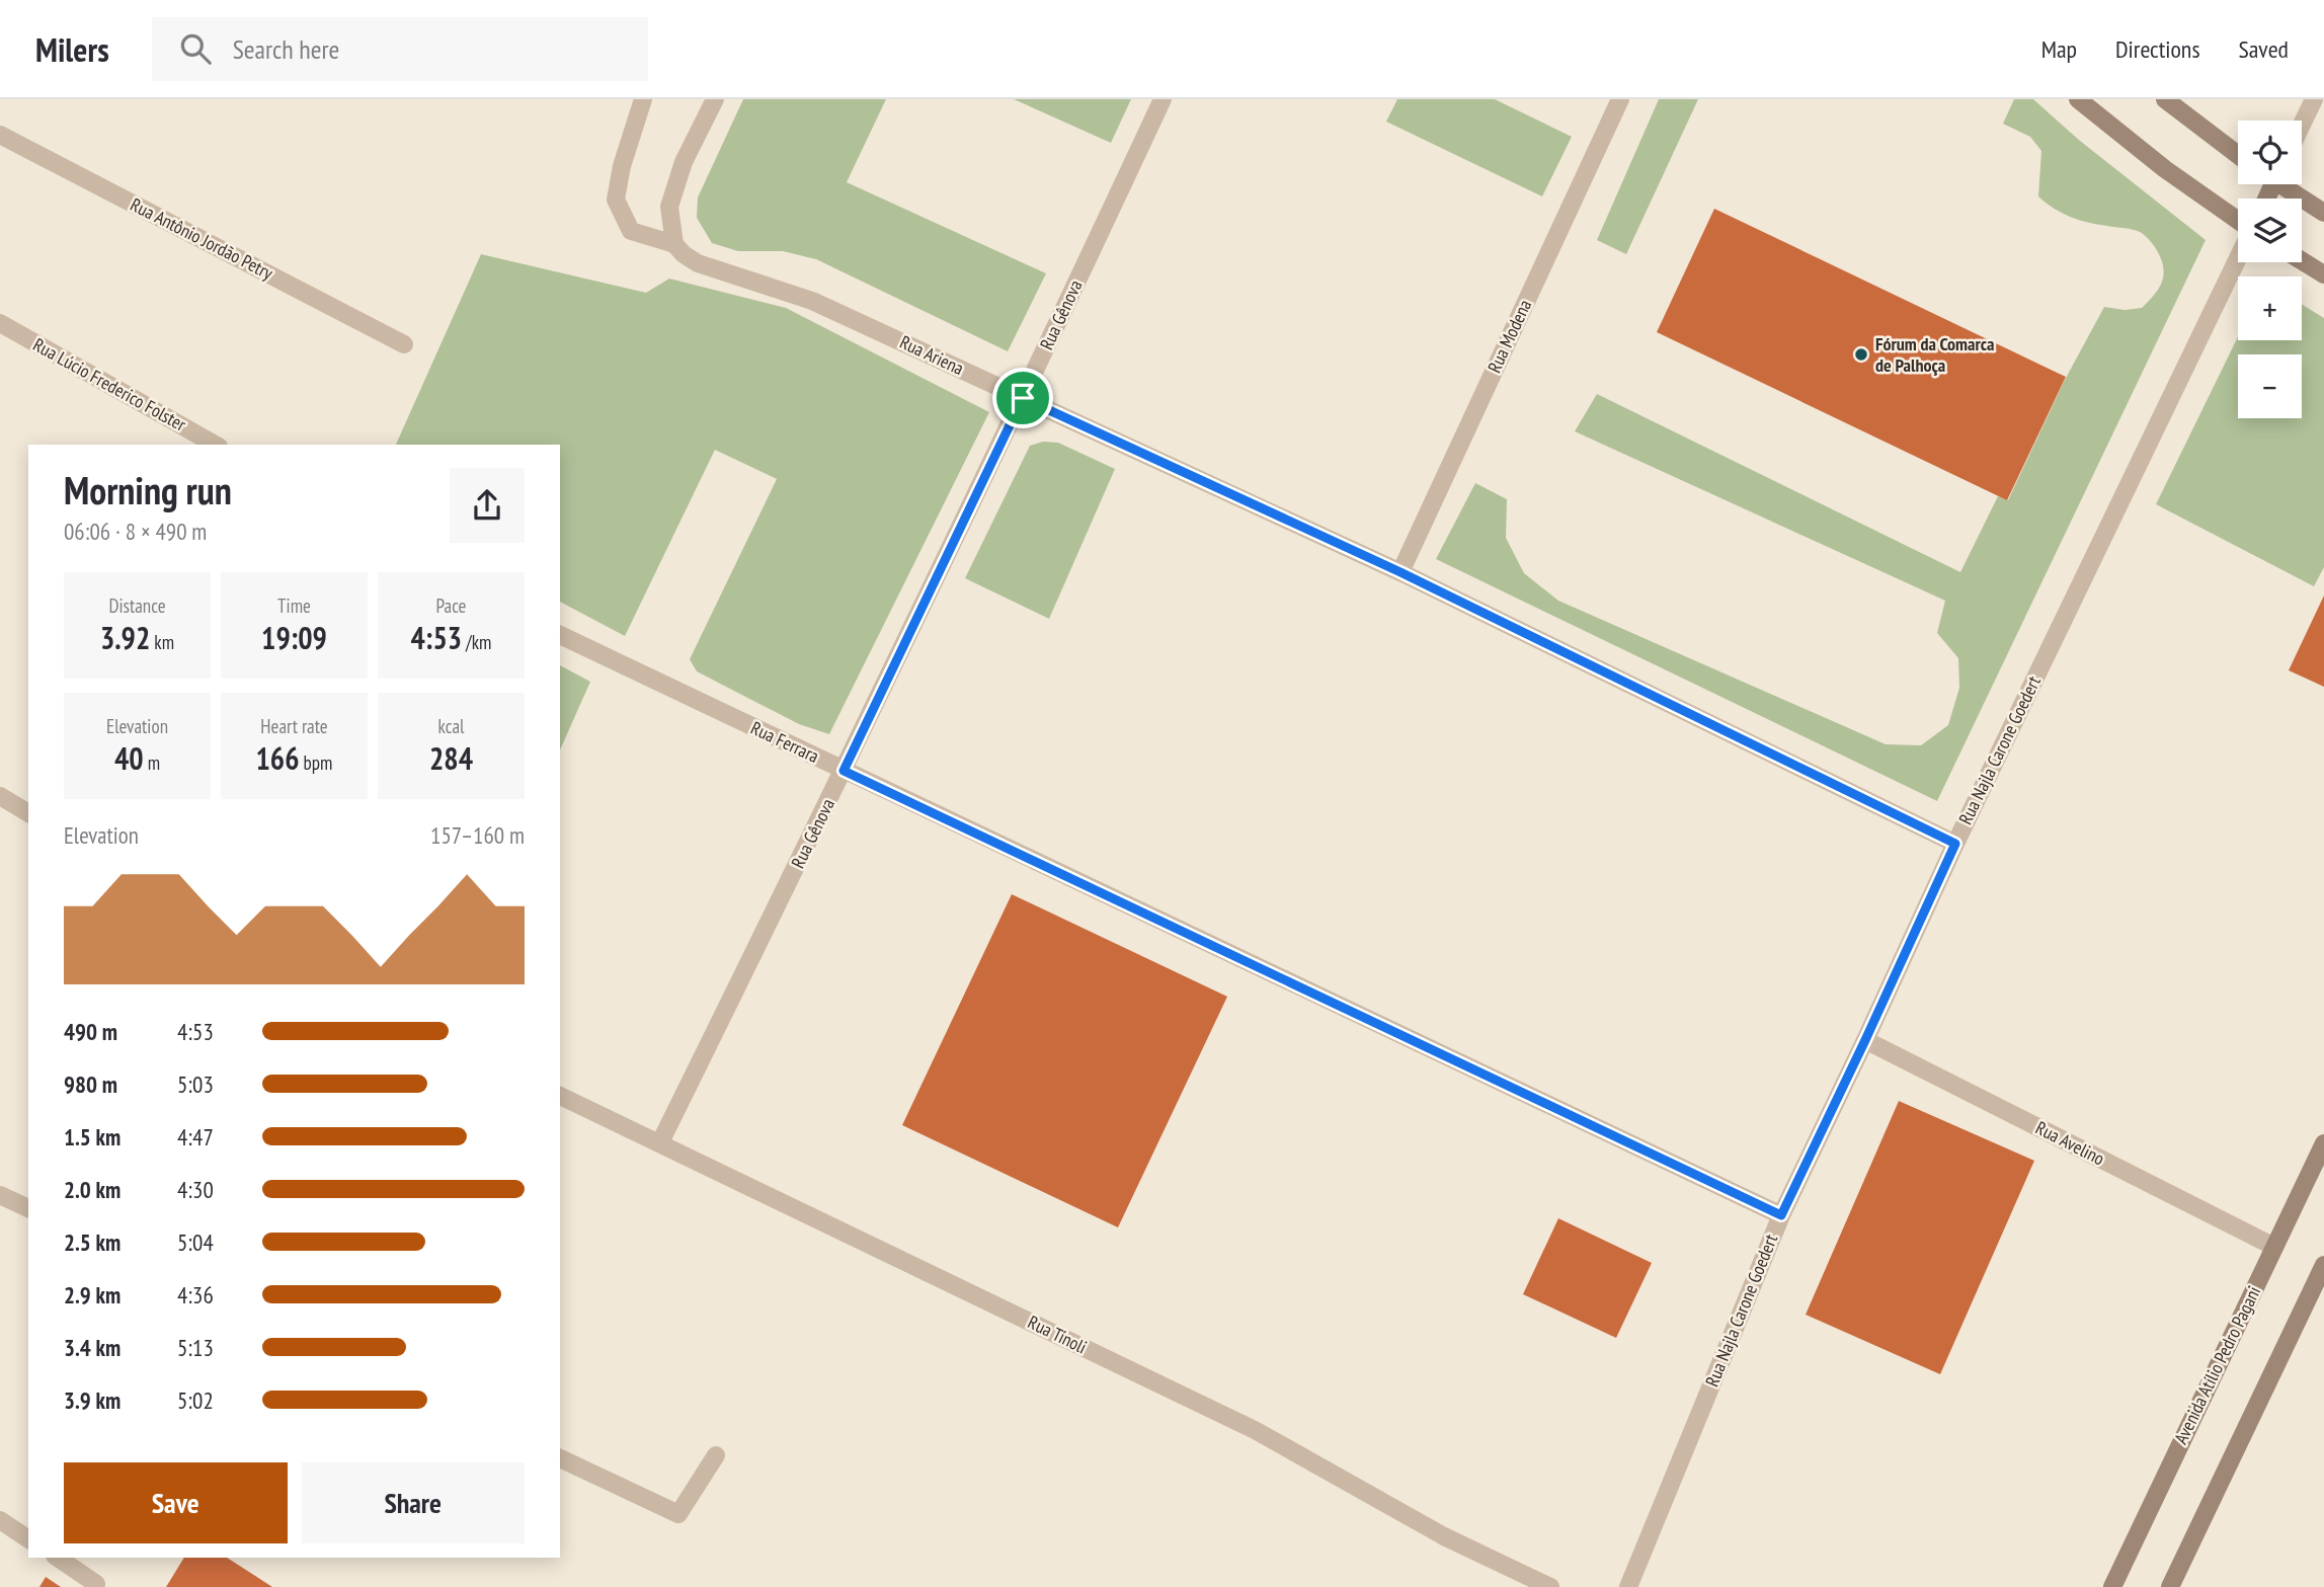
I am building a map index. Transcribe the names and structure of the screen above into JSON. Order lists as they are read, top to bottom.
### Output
{
  "streets": {
    "main road": ["Avenida Atílio Pedro Pagani"],
    "street": [
      "Rua Antônio Jordão Petry",
      "Rua Gênova",
      "Rua Modena",
      "Rua Ariena",
      "Rua Lúcio Frederico Folster",
      "Rua Ferrara",
      "Rua Najla Carone Goedert",
      "Rua Avelino",
      "Rua Tínoli"
    ]
  },
  "crossings": [
    ["Rua Gênova", "Rua Ariena"],
    ["Rua Gênova", "Rua Ferrara"],
    ["Rua Gênova", "Rua Tínoli"],
    ["Rua Modena", "Rua Ariena"],
    ["Rua Ariena", "Rua Najla Carone Goedert"],
    ["Rua Ferrara", "Rua Najla Carone Goedert"],
    ["Rua Najla Carone Goedert", "Rua Avelino"],
    ["Rua Avelino", "Avenida Atílio Pedro Pagani"]
  ],
  "places": ["Fórum da Comarca de Palhoça"],
  "page": {
    "header": "Milers",
    "search": "Search here",
    "nav": ["Map", "Directions", "Saved"],
    "map_buttons": ["+", "−"],
    "heading": ["Morning run", "06:06 · 8 × 490 m"],
    "stats": [
      ["Distance", "3.92 km"],
      ["Time", "19:09"],
      ["Pace", "4:53 /km"],
      ["Elevation", "40 m"],
      ["Heart rate", "166 bpm"],
      ["kcal", "284"]
    ],
    "chart": ["Elevation", "157–160 m"],
    "list": [
      {
        "name": "490 m",
        "note": "4:53"
      },
      {
        "name": "980 m",
        "note": "5:03"
      },
      {
        "name": "1.5 km",
        "note": "4:47"
      },
      {
        "name": "2.0 km",
        "note": "4:30"
      },
      {
        "name": "2.5 km",
        "note": "5:04"
      },
      {
        "name": "2.9 km",
        "note": "4:36"
      },
      {
        "name": "3.4 km",
        "note": "5:13"
      },
      {
        "name": "3.9 km",
        "note": "5:02"
      }
    ],
    "buttons": ["Save", "Share"]
  }
}
